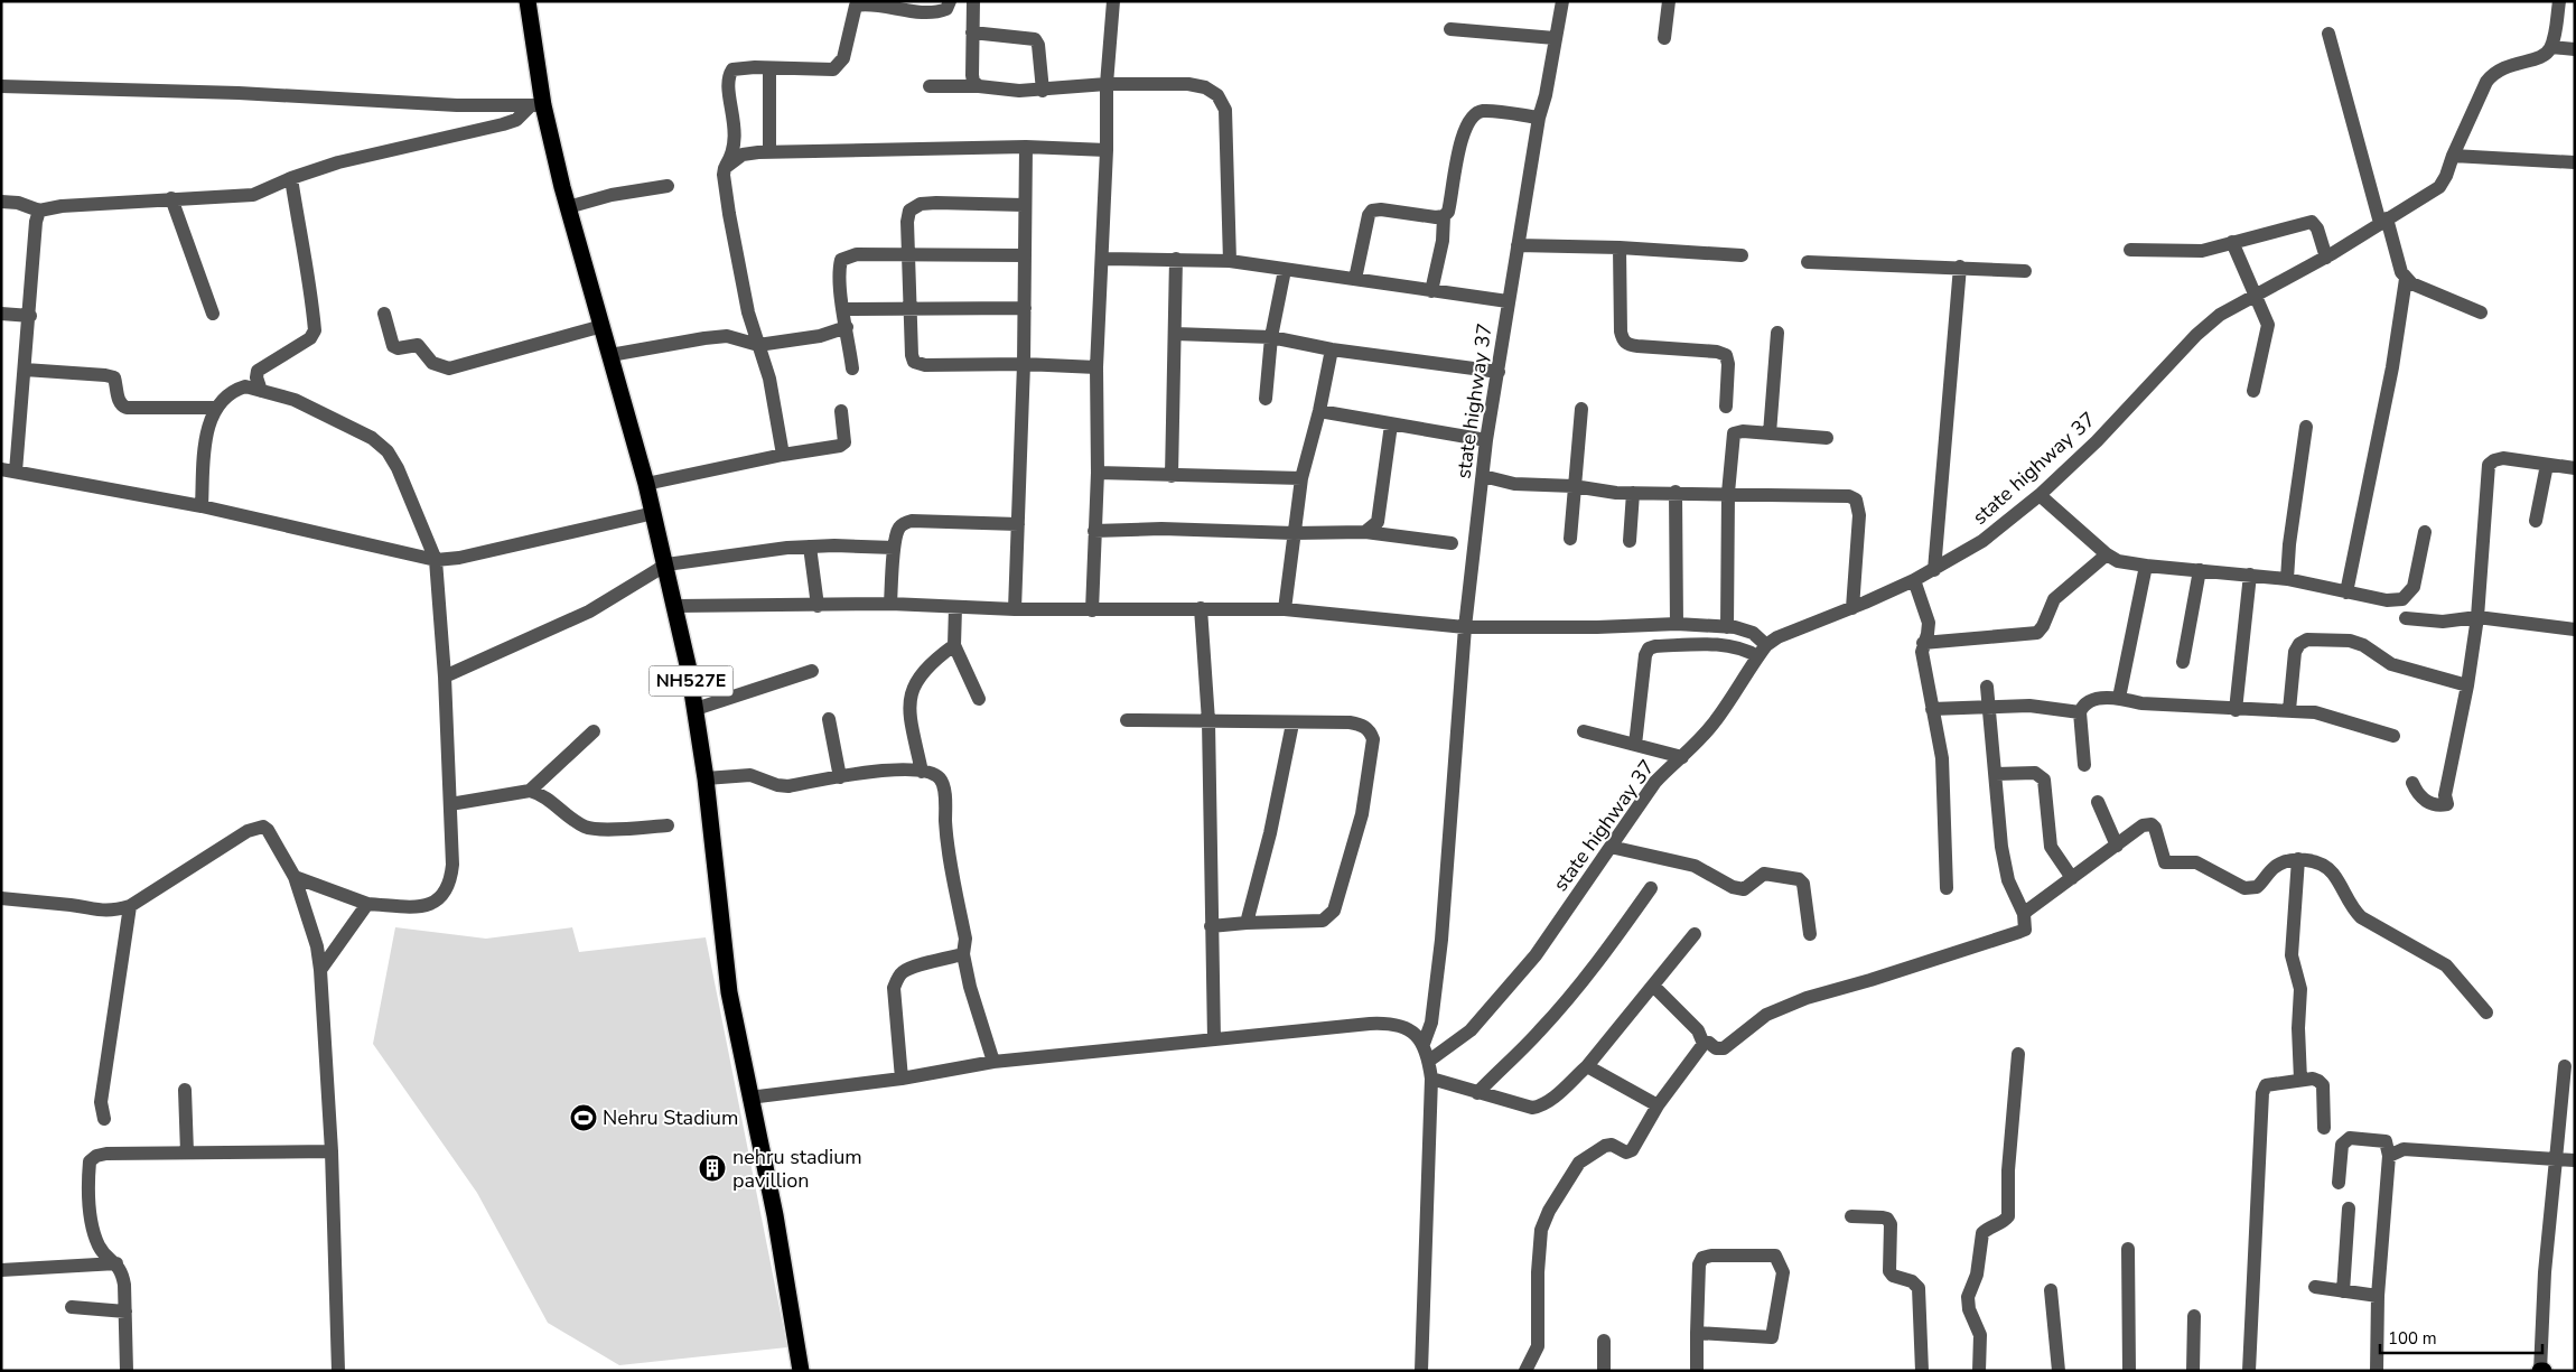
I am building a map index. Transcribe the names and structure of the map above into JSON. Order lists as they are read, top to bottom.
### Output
{
  "streets": {
    "highway": ["NH527E"],
    "street": ["state highway 37"]
  },
  "places": {
    "sports": ["Nehru Stadium"],
    "building": ["nehru stadium pavillion"]
  },
  "scale_bar": "100 m"
}
